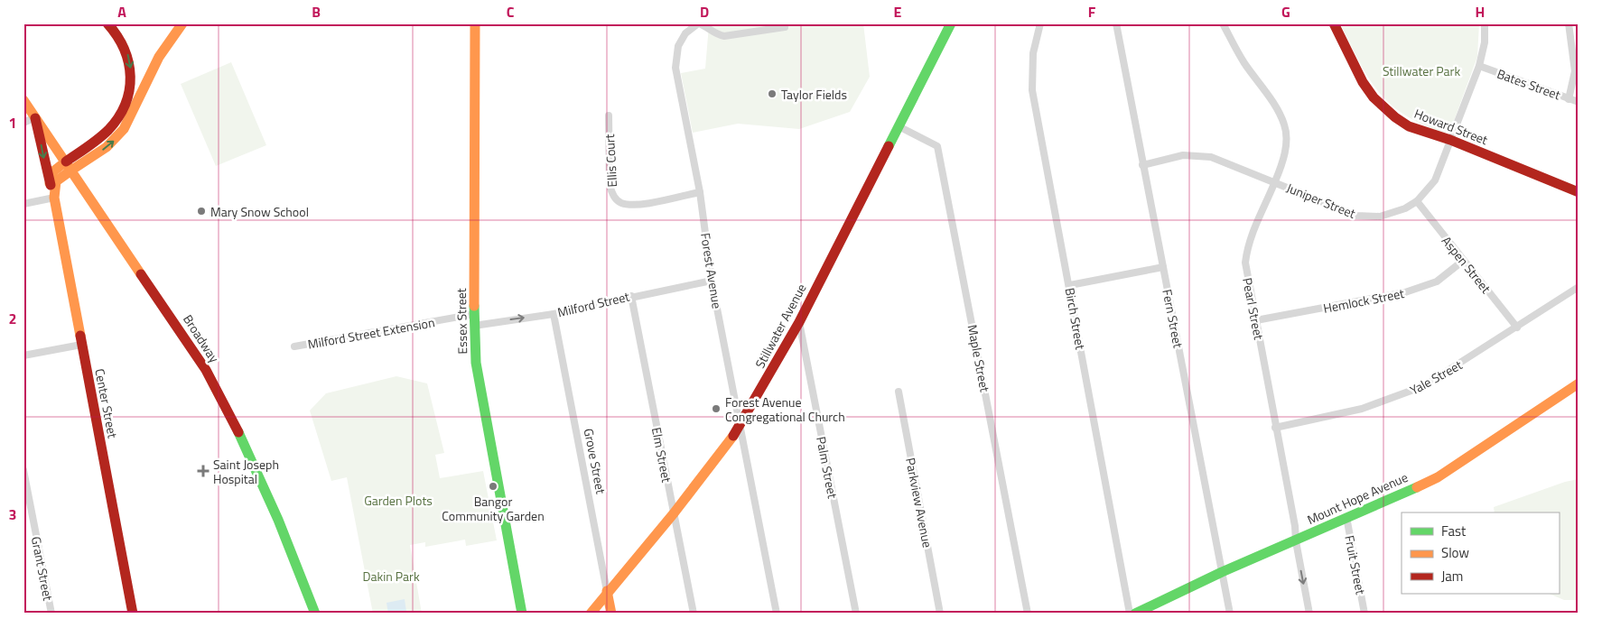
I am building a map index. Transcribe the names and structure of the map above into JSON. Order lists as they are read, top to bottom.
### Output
{
  "streets": {
    "main road": [
      "Howard Street",
      "Essex Street",
      "Stillwater Avenue",
      "Broadway",
      "Center Street",
      "Grove Street",
      "Mount Hope Avenue"
    ],
    "street": [
      "Bates Street",
      "Ellis Court",
      "Juniper Street",
      "Aspen Street",
      "Forest Avenue",
      "Hemlock Street",
      "Milford Street",
      "Pearl Street",
      "Birch Street",
      "Fern Street",
      "Milford Street Extension",
      "Maple Street",
      "Yale Street",
      "Elm Street",
      "Palm Street",
      "Parkview Avenue",
      "Fruit Street",
      "Grant Street"
    ]
  },
  "crossings": [
    ["Bates Street", "Juniper Street"],
    ["Howard Street", "Juniper Street"],
    ["Ellis Court", "Forest Avenue"],
    ["Juniper Street", "Aspen Street"],
    ["Juniper Street", "Pearl Street"],
    ["Juniper Street", "Fern Street"],
    ["Aspen Street", "Hemlock Street"],
    ["Aspen Street", "Yale Street"],
    ["Forest Avenue", "Milford Street"],
    ["Forest Avenue", "Stillwater Avenue"],
    ["Hemlock Street", "Pearl Street"],
    ["Milford Street", "Essex Street"],
    ["Milford Street", "Elm Street"],
    ["Milford Street", "Grove Street"],
    ["Pearl Street", "Yale Street"],
    ["Pearl Street", "Mount Hope Avenue"],
    ["Fern Street", "Mount Hope Avenue"],
    ["Essex Street", "Milford Street Extension"],
    ["Stillwater Avenue", "Maple Street"],
    ["Stillwater Avenue", "Elm Street"],
    ["Stillwater Avenue", "Grove Street"],
    ["Stillwater Avenue", "Palm Street"],
    ["Broadway", "Center Street"],
    ["Mount Hope Avenue", "Fruit Street"]
  ],
  "parks": ["Stillwater Park", "Garden Plots", "Dakin Park"],
  "places": {
    "other": [
      "Taylor Fields",
      "Mary Snow School",
      "Forest Avenue Congregational Church",
      "Bangor Community Garden"
    ],
    "health": ["Saint Joseph Hospital"]
  },
  "legend": ["Fast", "Slow", "Jam"],
  "grid": {
    "columns": [
      "A",
      "B",
      "C",
      "D",
      "E",
      "F",
      "G",
      "H"
    ],
    "rows": ["1", "2", "3"]
  }
}
